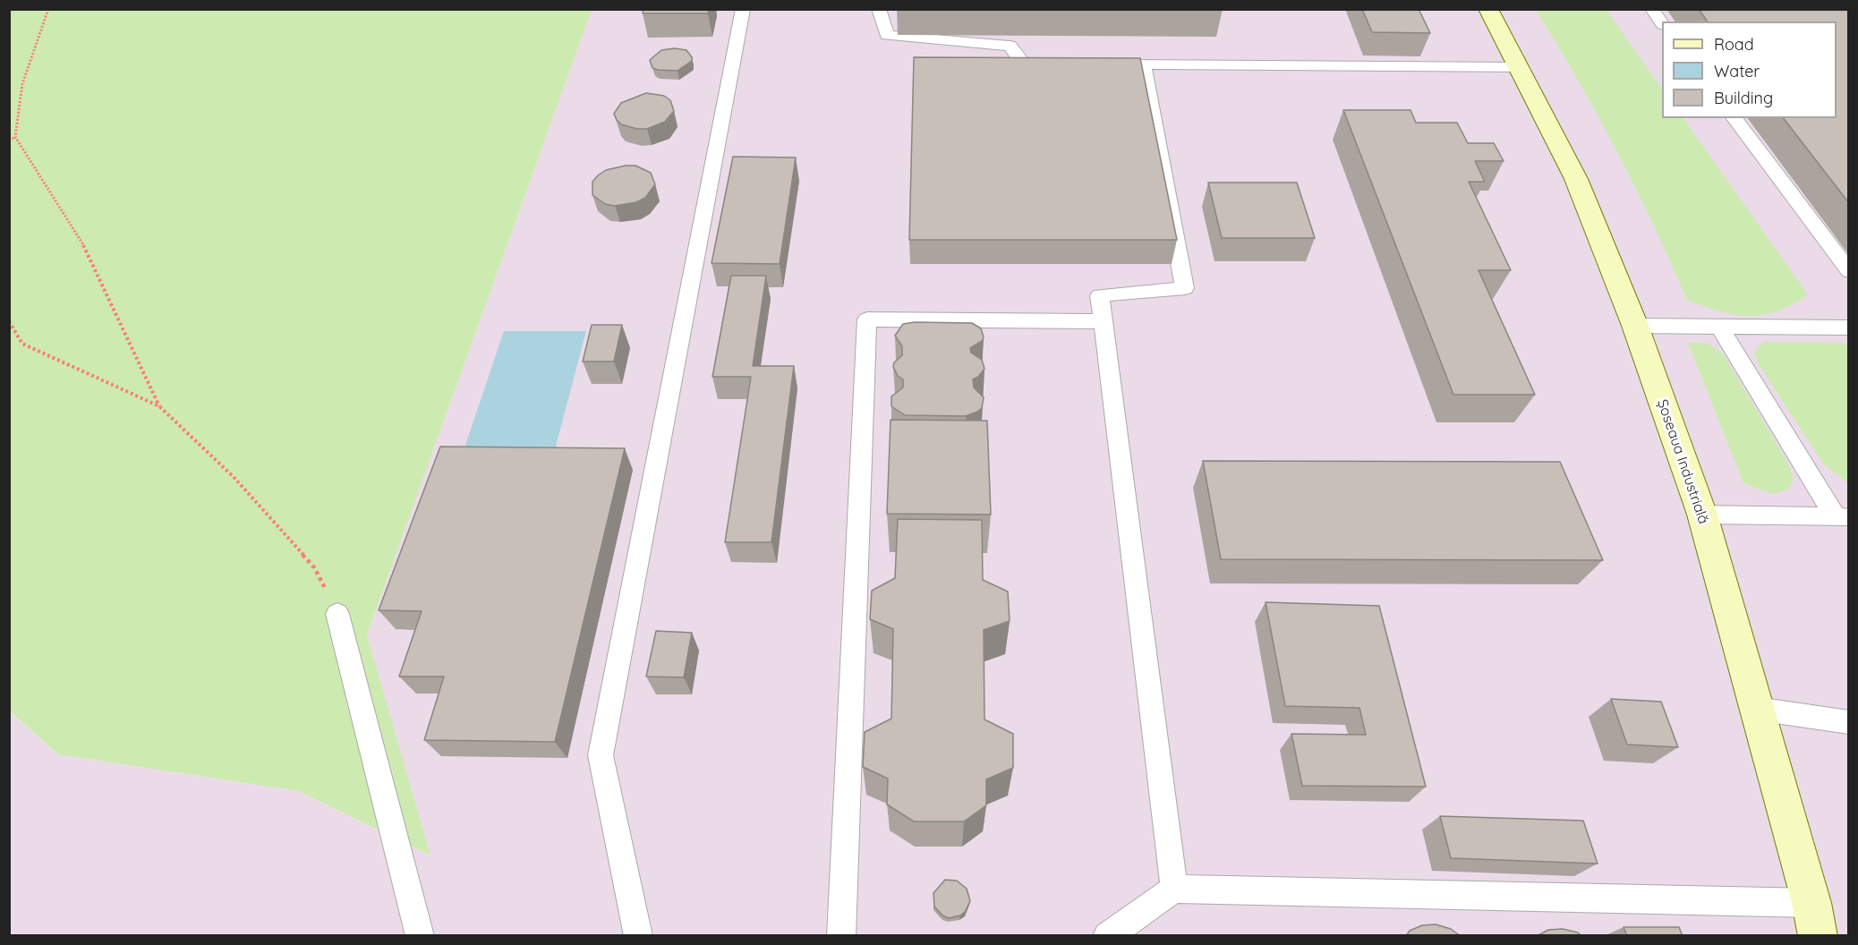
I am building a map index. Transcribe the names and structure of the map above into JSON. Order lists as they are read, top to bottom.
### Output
{
  "streets": {
    "street": ["Șoseaua Industrială"]
  },
  "legend": ["Road", "Water", "Building"]
}
